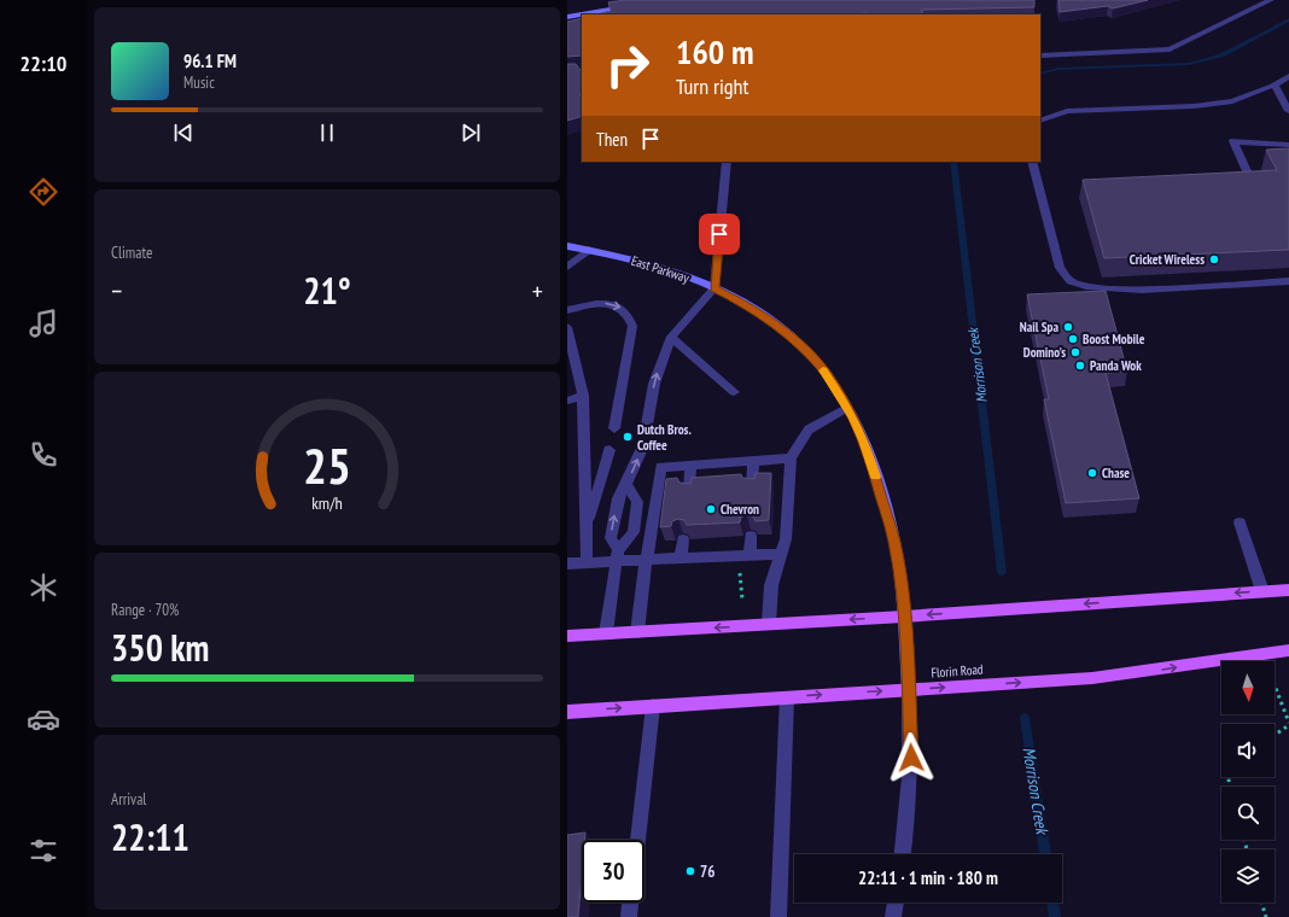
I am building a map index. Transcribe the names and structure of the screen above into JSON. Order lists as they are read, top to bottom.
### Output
{
  "streets": {
    "main road": ["Florin Road"],
    "street": ["East Parkway"]
  },
  "crossings": [
    ["East Parkway", "Florin Road"]
  ],
  "water": ["Morrison Creek"],
  "places": [
    "Cricket Wireless",
    "Nail Spa",
    "Boost Mobile",
    "Domino's",
    "Panda Wok",
    "Dutch Bros. Coffee",
    "Chase",
    "Chevron",
    "76"
  ],
  "north": "bottom",
  "page": {
    "tabs": "22:10",
    "turn": ["160 m", "Turn right"],
    "song": ["96.1 FM", "Music"],
    "then": "Then",
    "tile": [
      "Climate",
      ["Range · 70%", "350 km"],
      ["Arrival", "22:11"]
    ],
    "heat": ["−", "21°", "+"],
    "limit": "30",
    "trip": "22:11 · 1 min · 180 m",
    "gauge": ["25", "km/h"]
  }
}
